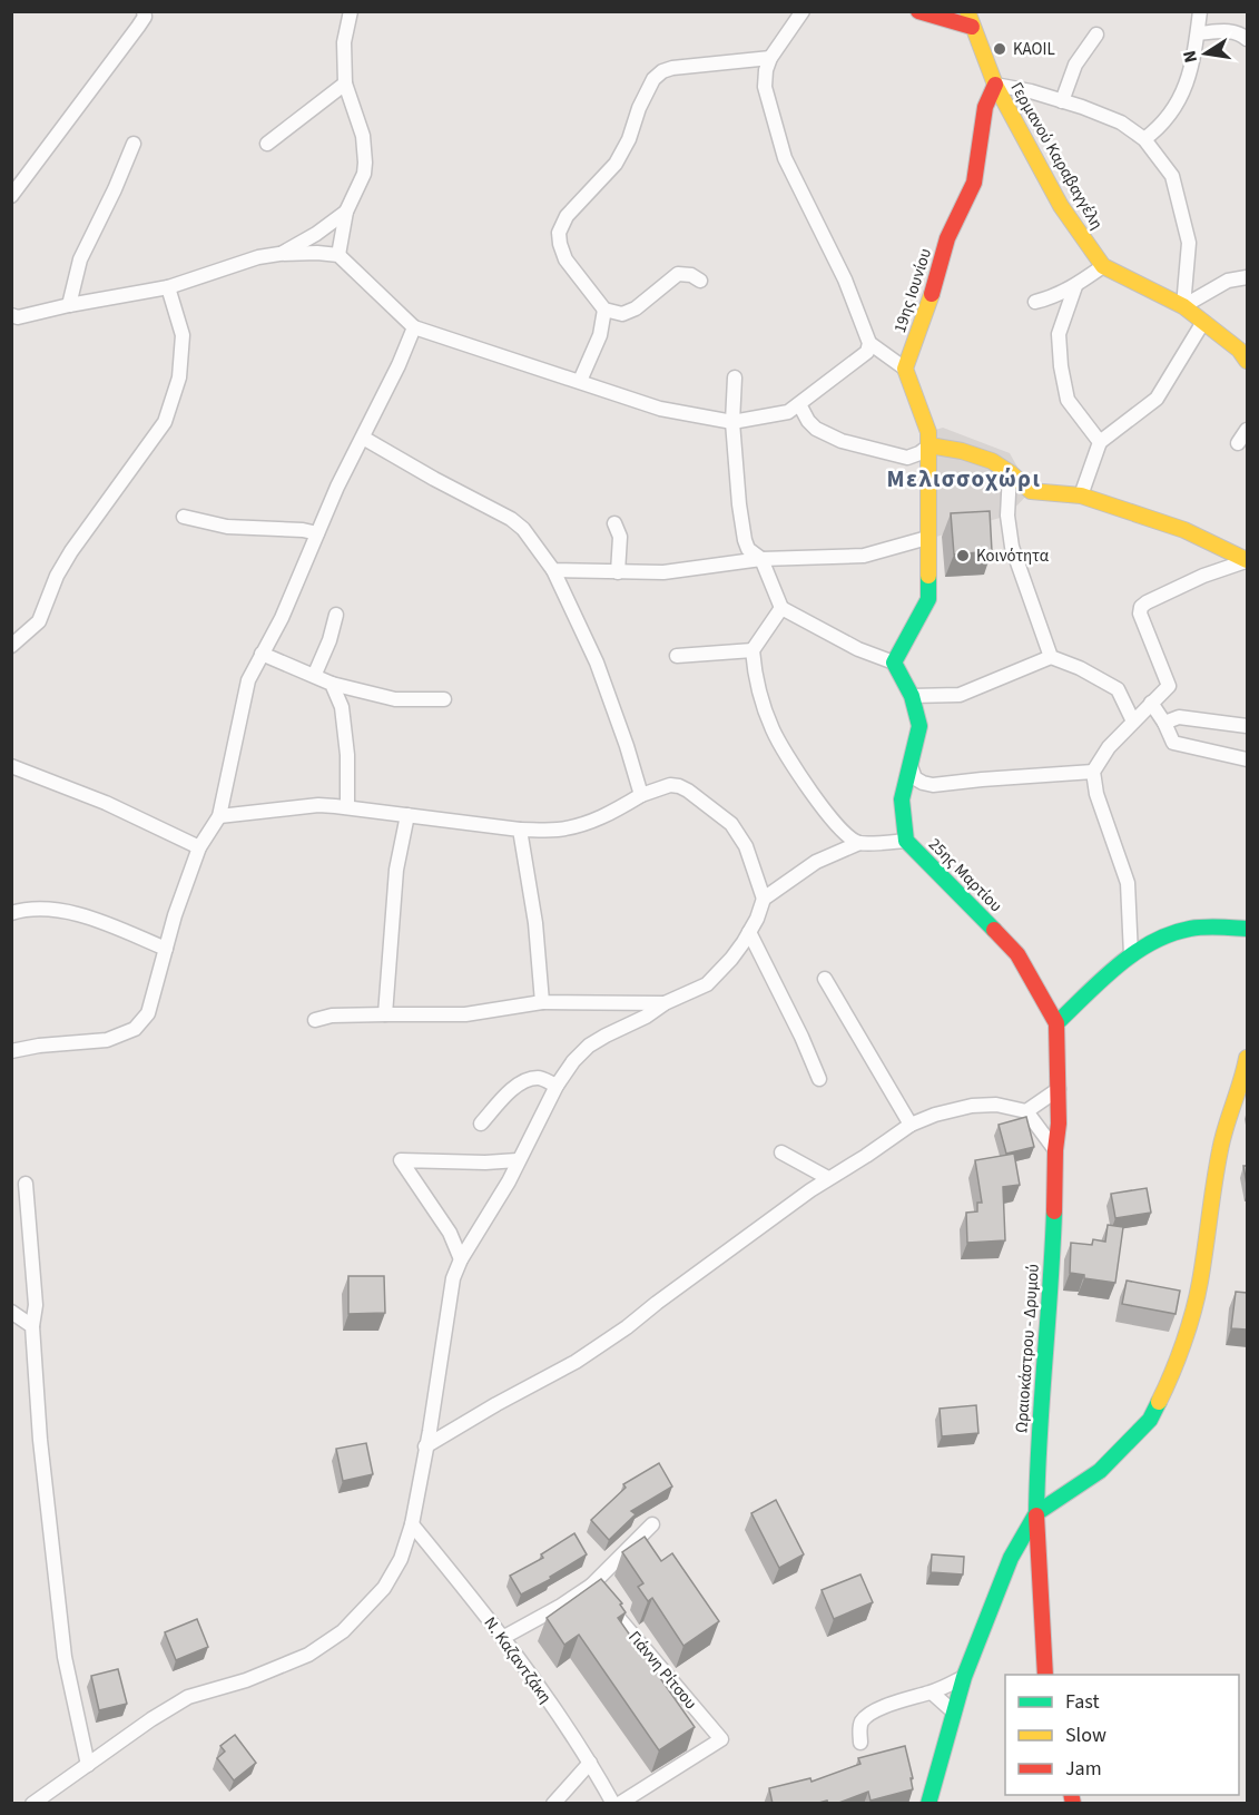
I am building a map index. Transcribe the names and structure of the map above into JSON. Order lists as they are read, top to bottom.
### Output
{
  "streets": {
    "main road": [
      "Γερμανού Καραβαγγέλη",
      "19ης Ιουνίου",
      "25ης Μαρτίου",
      "Ωραιοκάστρου - Δρυμού"
    ],
    "street": ["Ν. Καζαντζάκη", "Γιάννη Ρίτσου"]
  },
  "crossings": [
    ["Γερμανού Καραβαγγέλη", "19ης Ιουνίου"],
    ["25ης Μαρτίου", "Ωραιοκάστρου - Δρυμού"]
  ],
  "districts": ["Μελισσοχώρι"],
  "places": ["KAOIL", "Κοινότητα"],
  "legend": ["Fast", "Slow", "Jam"],
  "north": "left"
}
